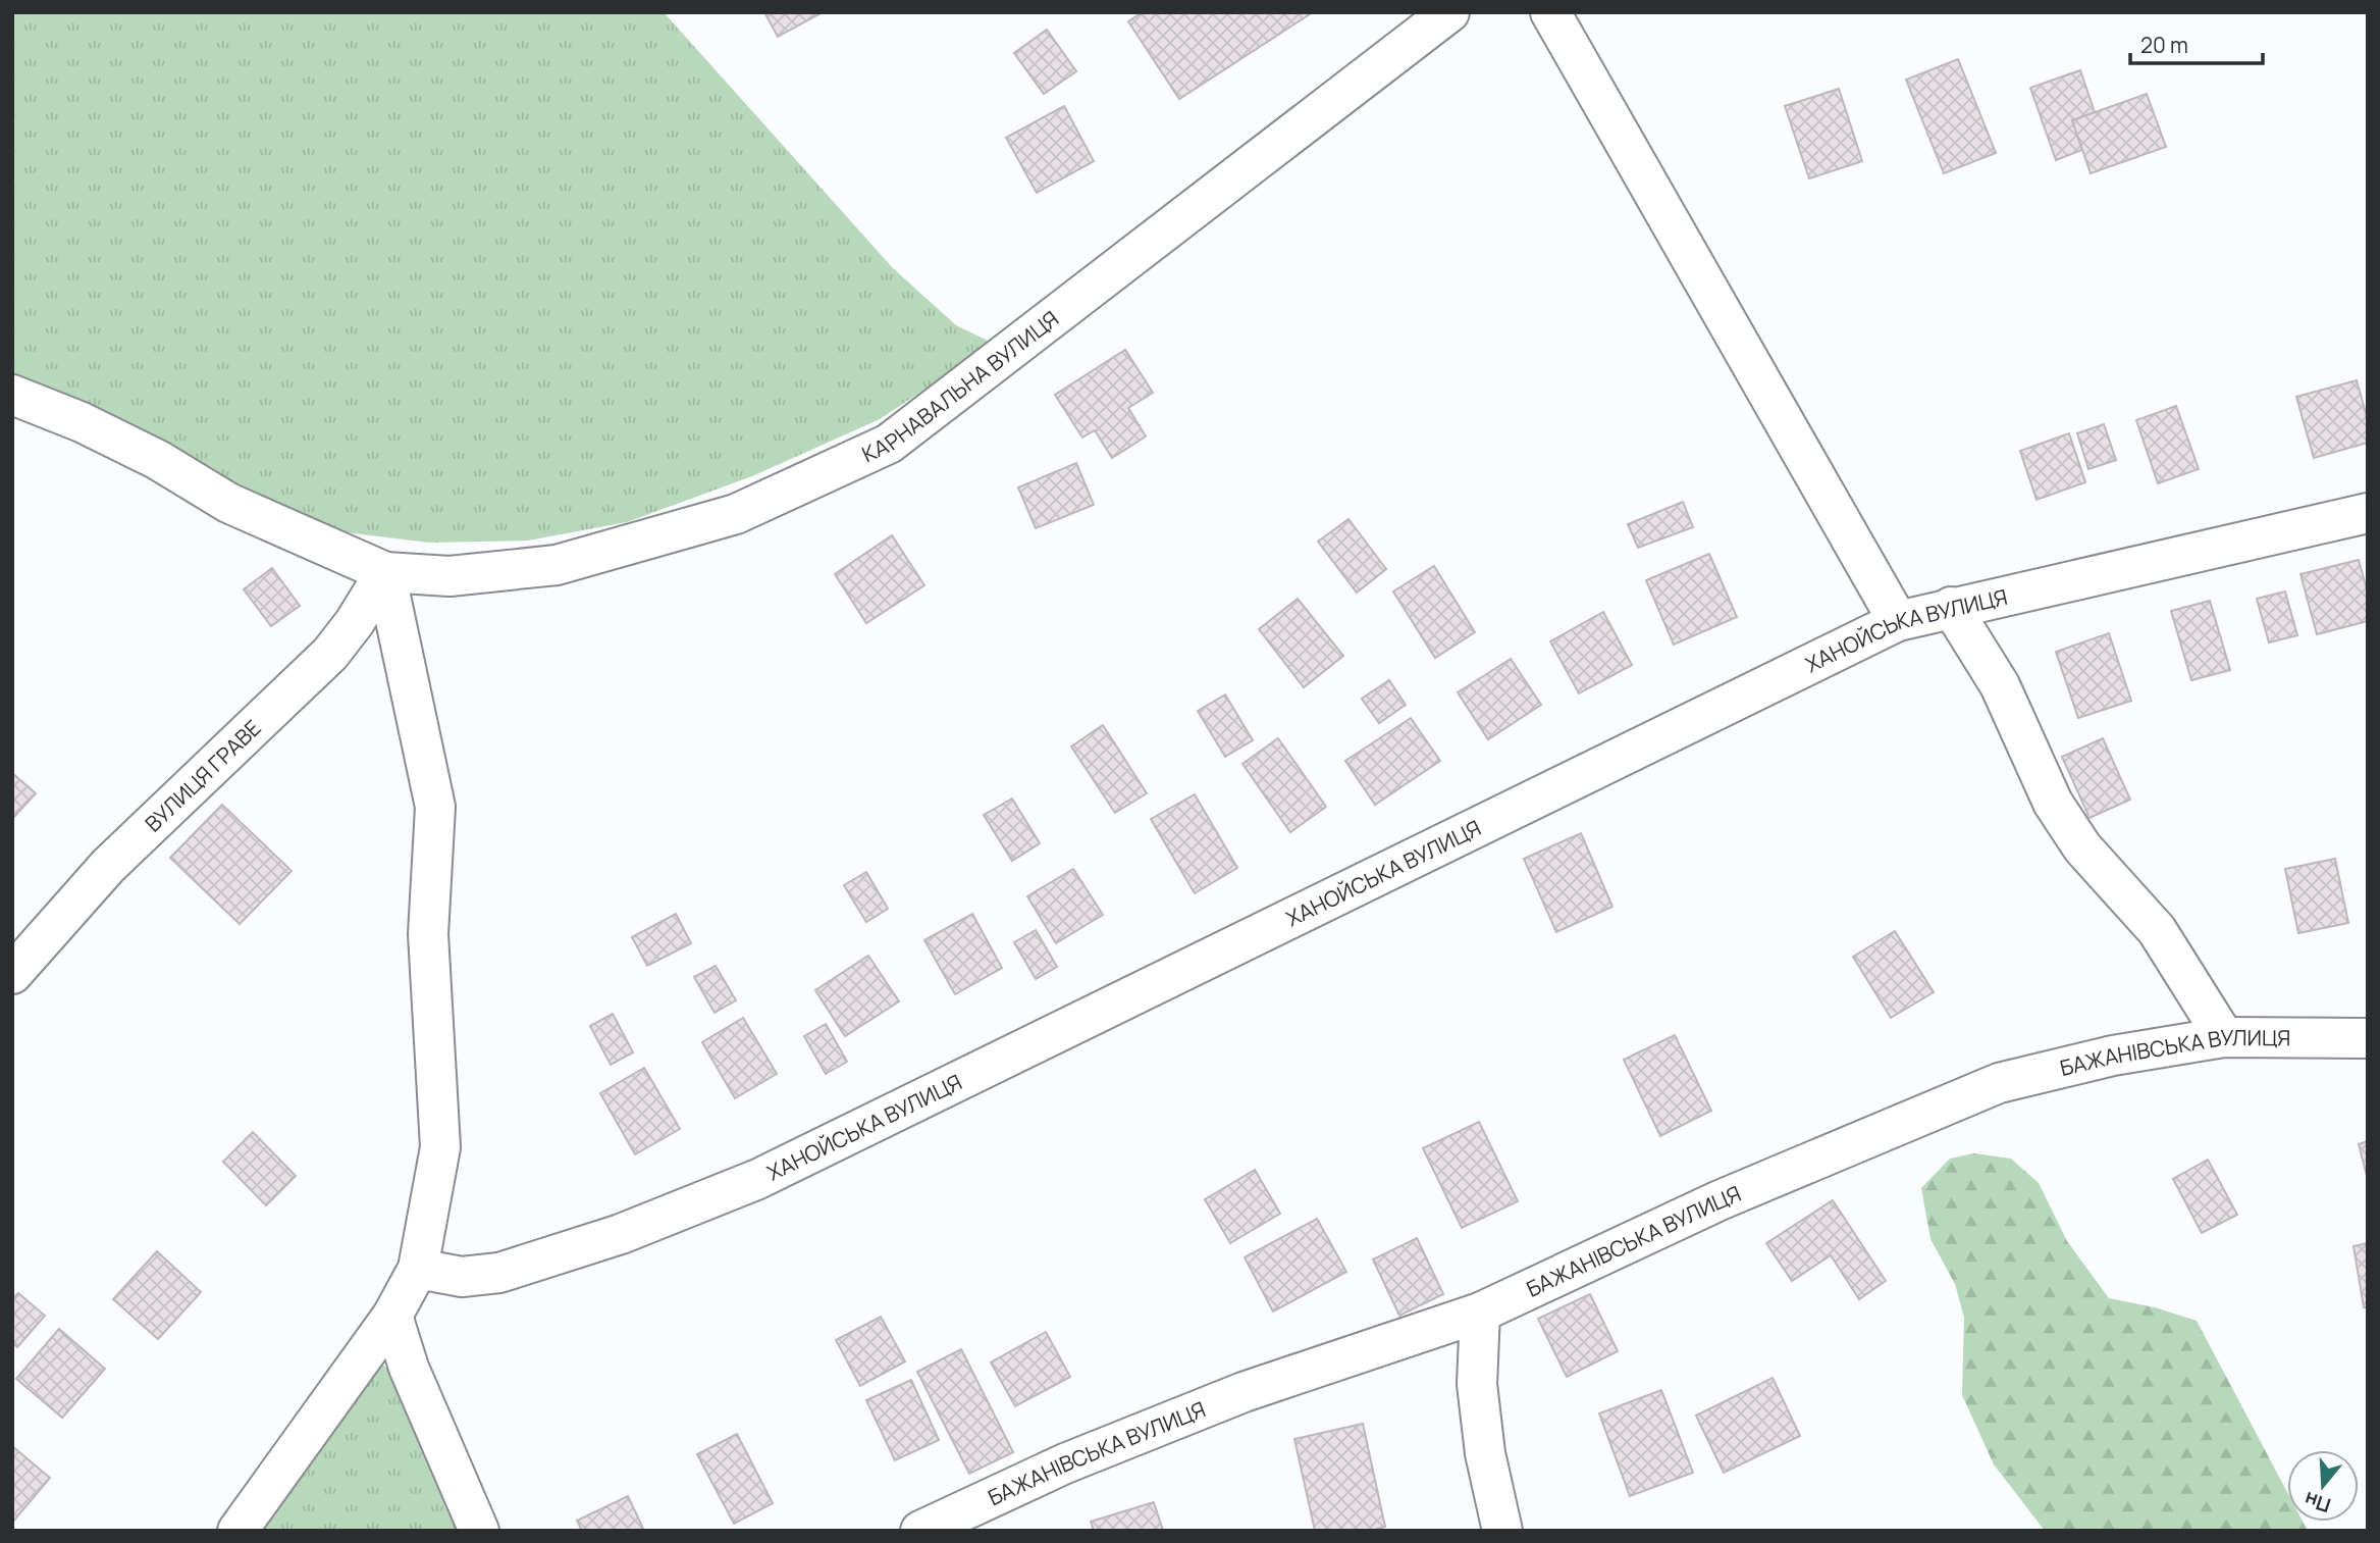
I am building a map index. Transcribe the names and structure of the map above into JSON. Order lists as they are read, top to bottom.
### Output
{
  "streets": {
    "street": [
      "КАРНАВАЛЬНА ВУЛИЦЯ",
      "ХАНОЙСЬКА ВУЛИЦЯ",
      "ВУЛИЦЯ ГРАВЕ",
      "БАЖАНІВСЬКА ВУЛИЦЯ"
    ]
  },
  "crossings": [
    ["КАРНАВАЛЬНА ВУЛИЦЯ", "ВУЛИЦЯ ГРАВЕ"]
  ],
  "scale_bar": "20 m",
  "north": "bottom"
}
